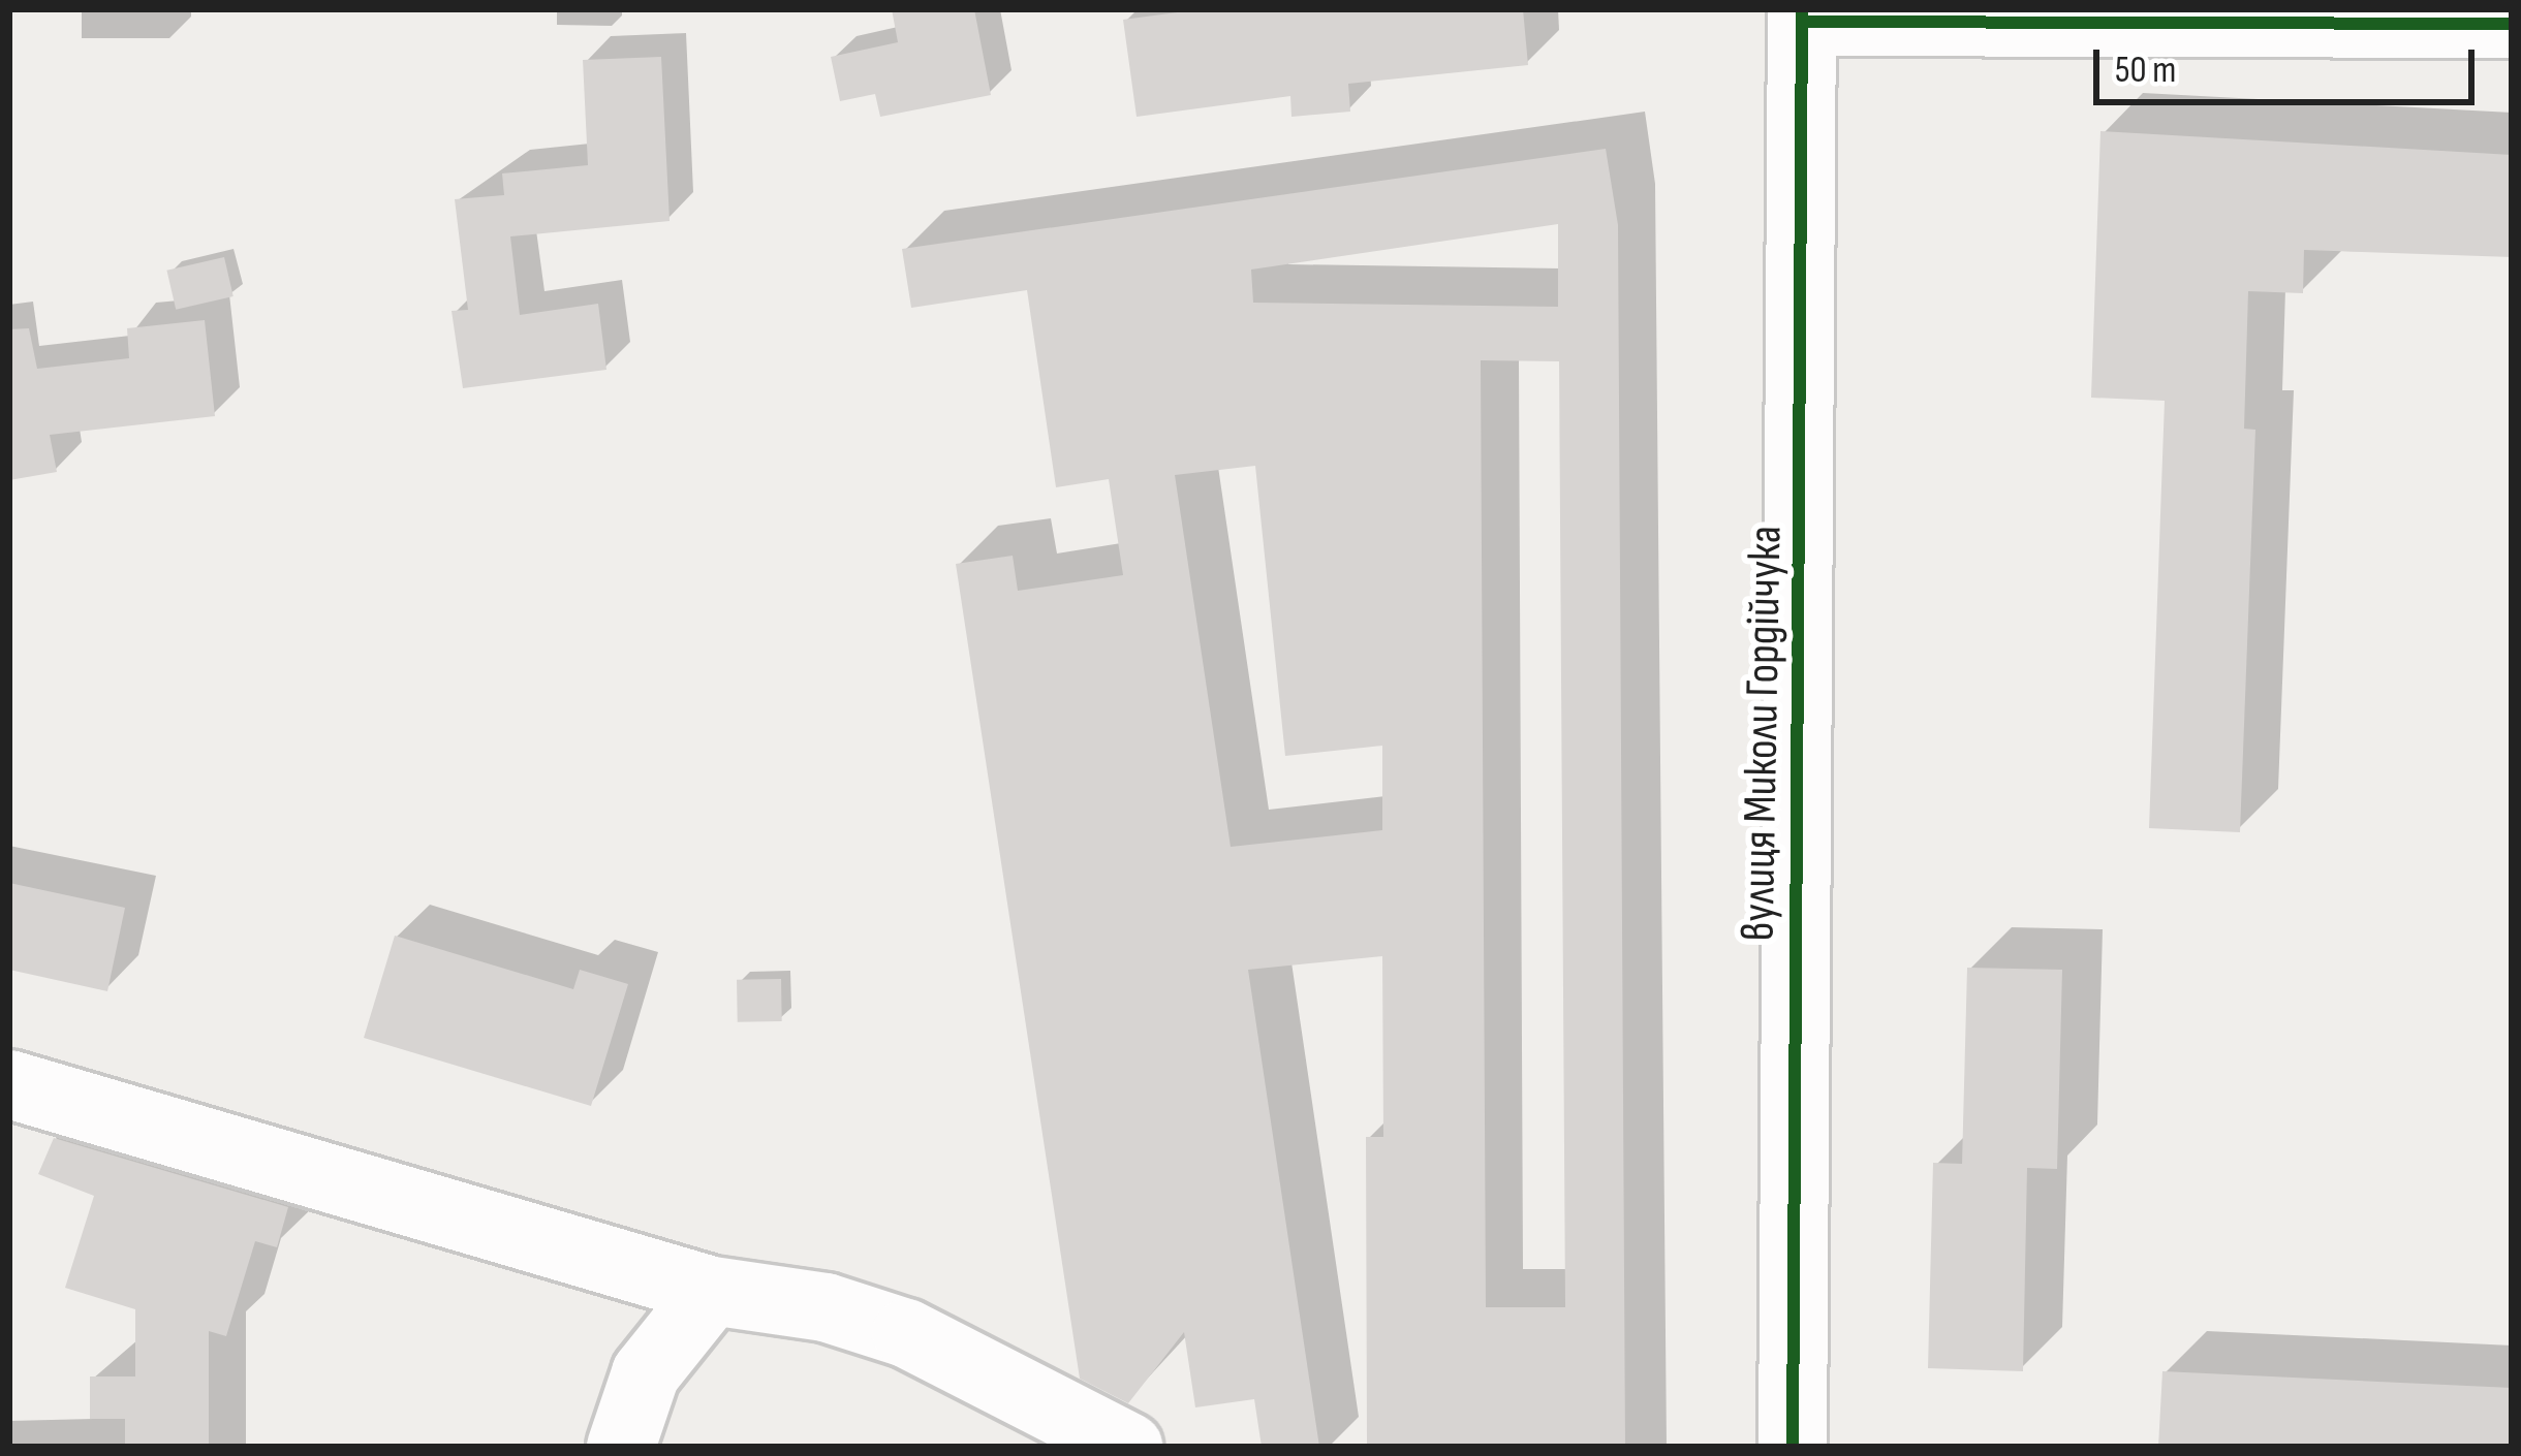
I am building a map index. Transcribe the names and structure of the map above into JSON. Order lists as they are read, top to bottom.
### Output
{
  "streets": {
    "street": ["вулиця Миколи Гордійчука"]
  },
  "scale_bar": "50 m"
}
